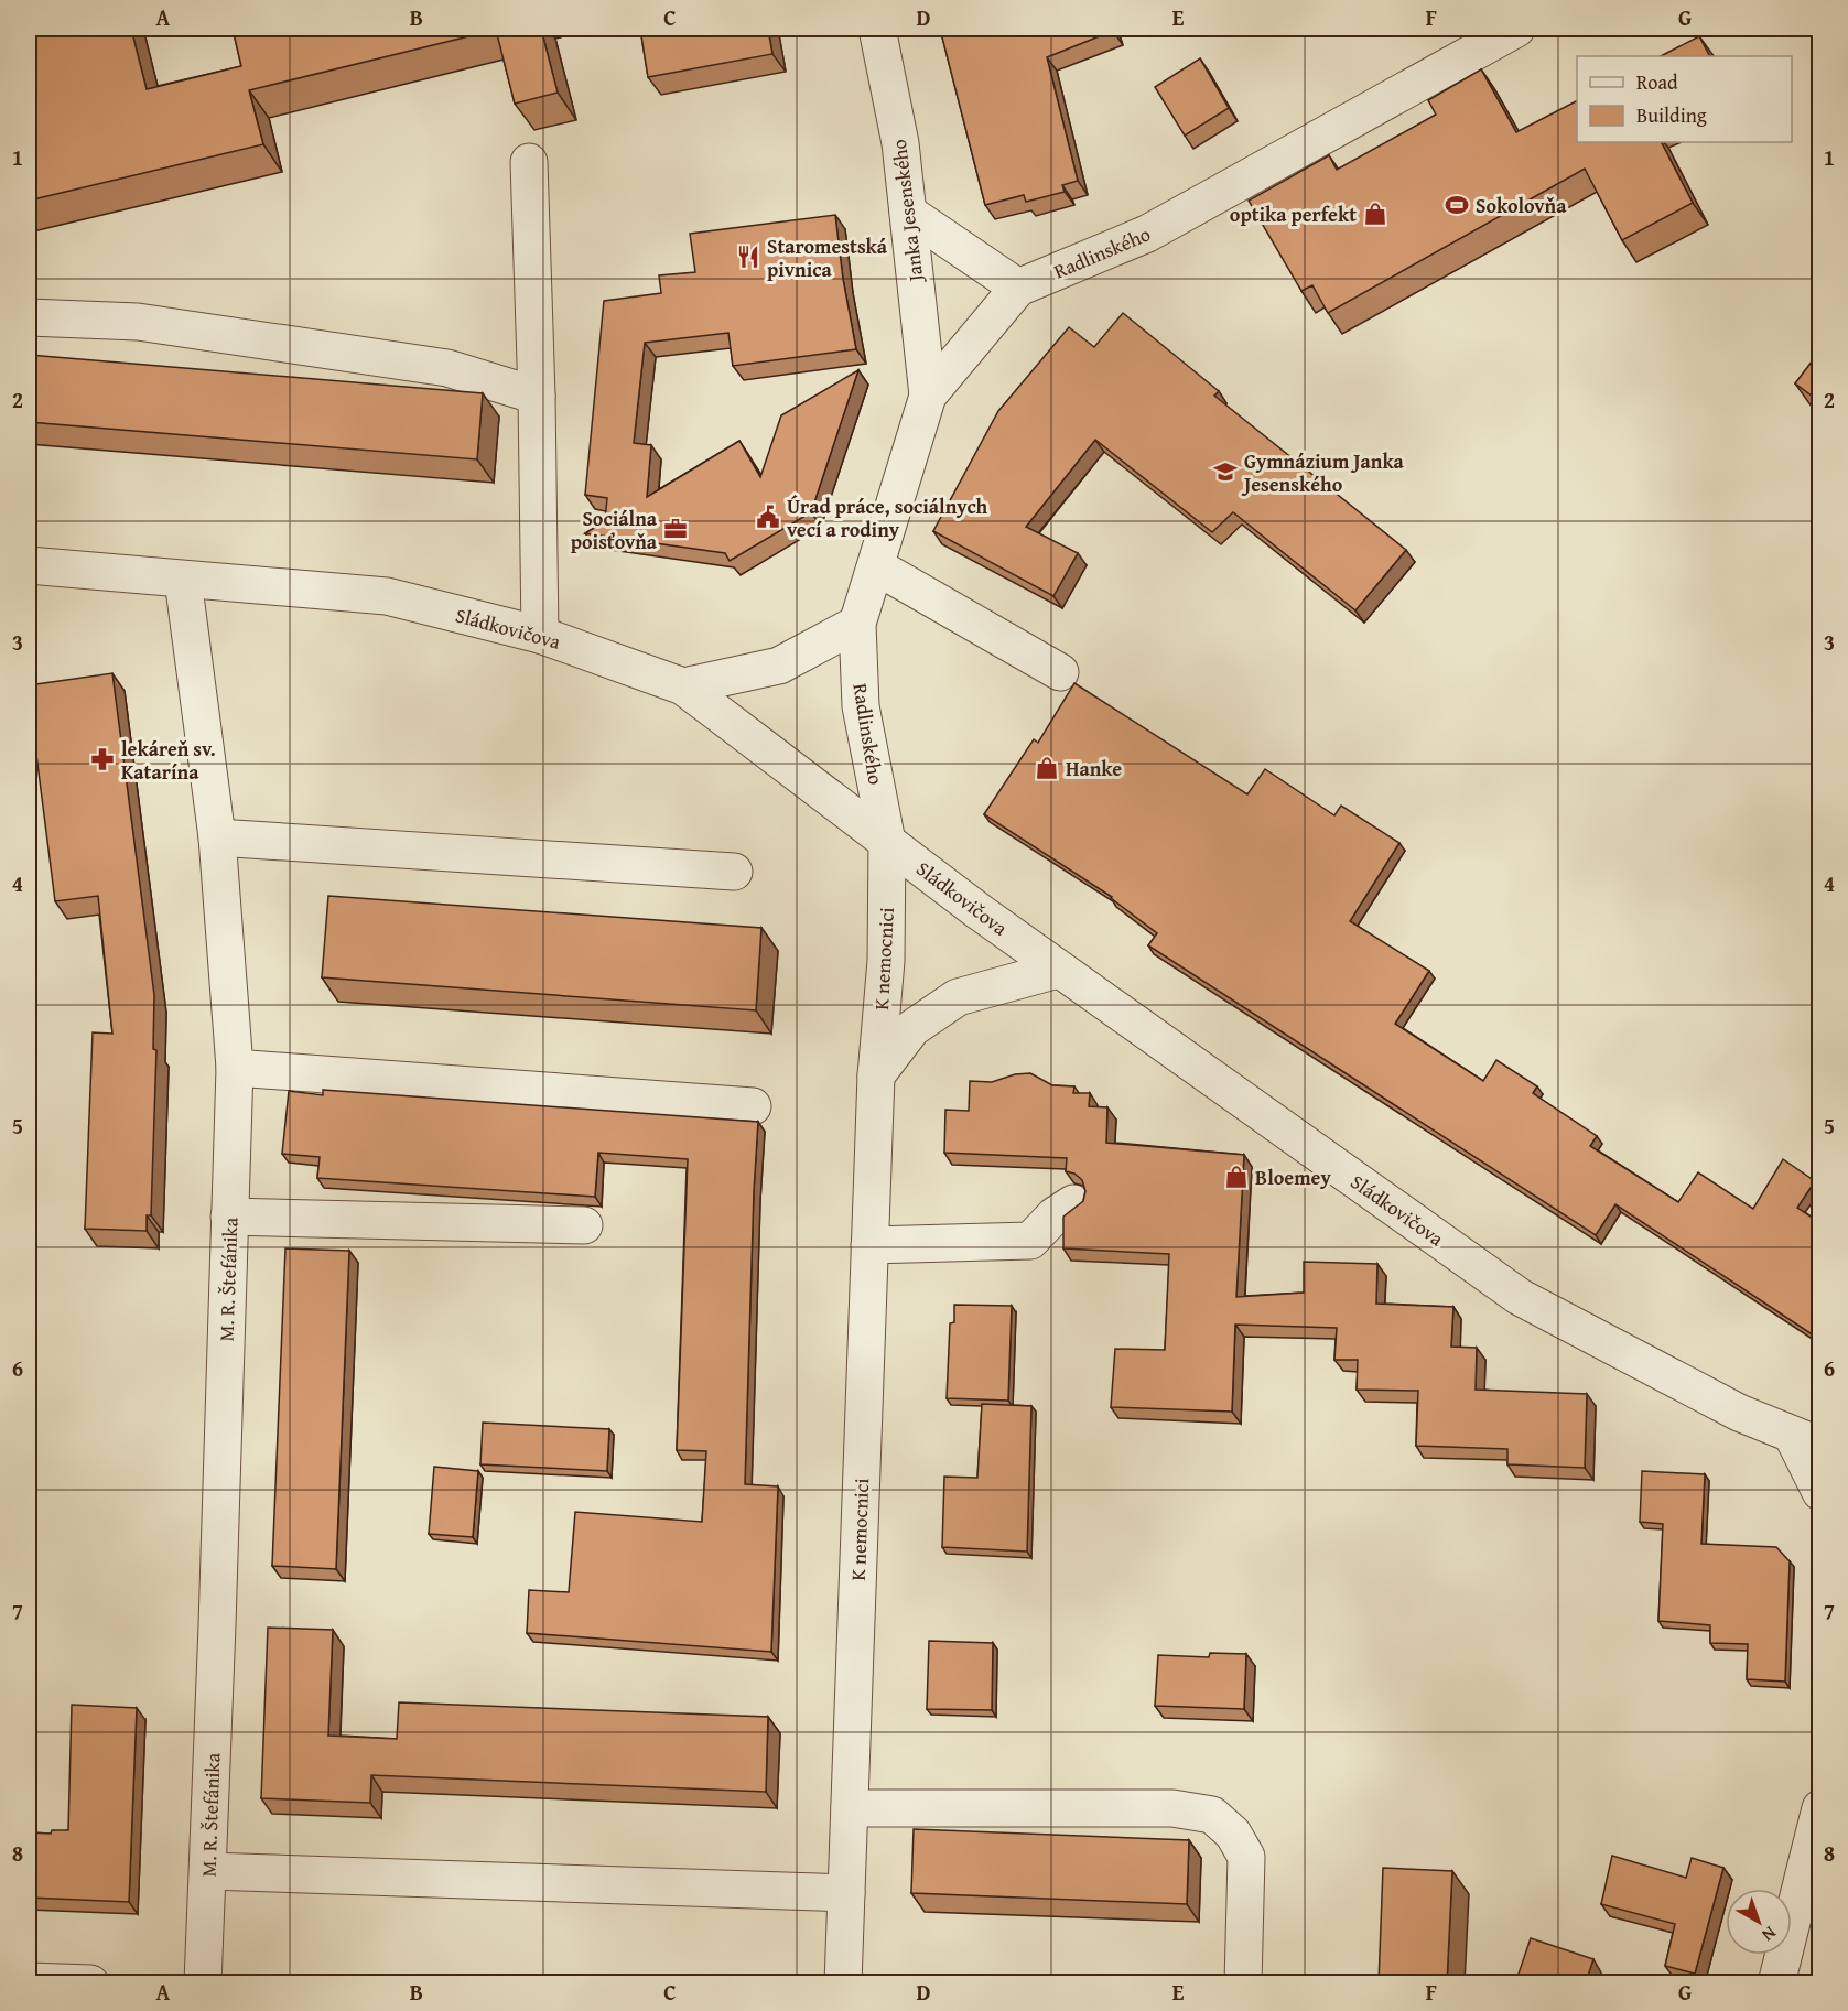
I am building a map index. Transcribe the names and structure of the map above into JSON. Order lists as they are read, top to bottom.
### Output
{
  "streets": {
    "street": [
      "Janka Jesenského",
      "Radlinského",
      "Sládkovičova",
      "K nemocnici",
      "M. R. Štefánika"
    ]
  },
  "crossings": [
    ["Janka Jesenského", "Radlinského"],
    ["Radlinského", "Sládkovičova"],
    ["Radlinského", "K nemocnici"],
    ["Sládkovičova", "K nemocnici"],
    ["Sládkovičova", "M. R. Štefánika"]
  ],
  "places": {
    "sports": ["Sokolovňa"],
    "shop": ["optika perfekt", "Hanke", "Bloemey"],
    "restaurant": ["Staromestská pivnica"],
    "school or university": ["Gymnázium Janka Jesenského"],
    "public building": ["Úrad práce, sociálnych vecí a rodiny"],
    "office": ["Sociálna poisťovňa"],
    "pharmacy": ["lekáreň sv. Katarína"]
  },
  "legend": ["Road", "Building"],
  "north": "bottom right",
  "grid": {
    "columns": [
      "A",
      "B",
      "C",
      "D",
      "E",
      "F",
      "G"
    ],
    "rows": [
      "1",
      "2",
      "3",
      "4",
      "5",
      "6",
      "7",
      "8"
    ]
  }
}
